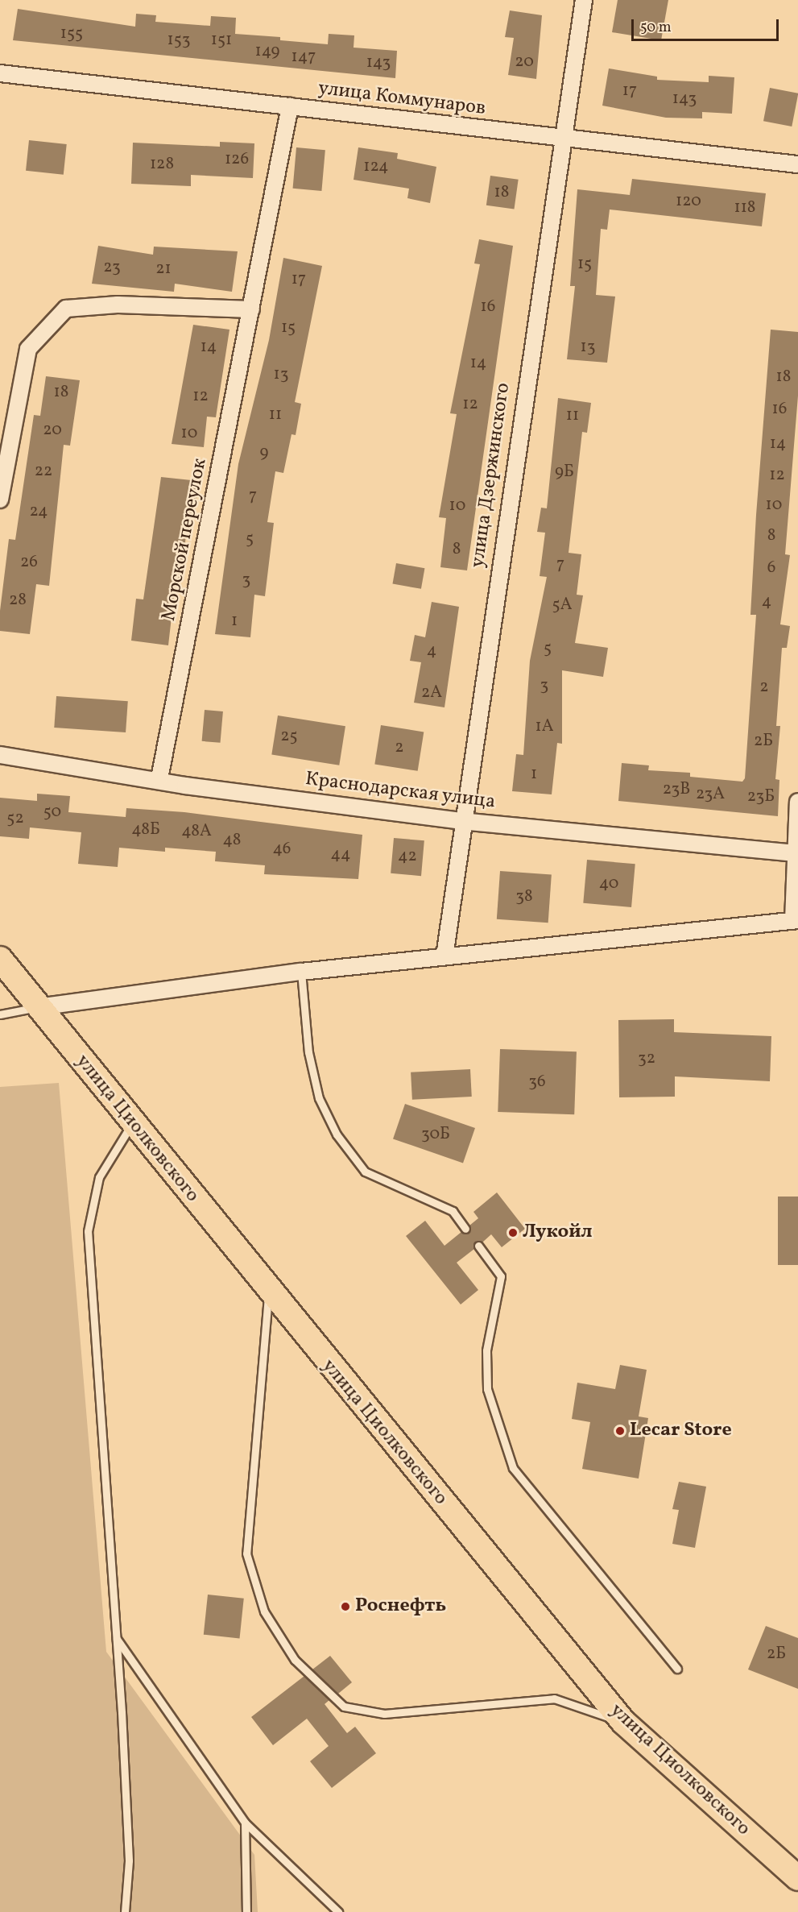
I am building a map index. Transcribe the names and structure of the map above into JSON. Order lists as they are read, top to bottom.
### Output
{
  "streets": {
    "main road": ["улица Циолковского"],
    "street": [
      "улица Коммунаров",
      "улица Дзержинского",
      "Морской переулок",
      "Краснодарская улица"
    ]
  },
  "crossings": [
    ["улица Коммунаров", "улица Дзержинского"],
    ["улица Коммунаров", "Морской переулок"],
    ["улица Дзержинского", "Краснодарская улица"],
    ["Морской переулок", "Краснодарская улица"]
  ],
  "places": ["Лукойл", "Lecar Store", "Роснефть"],
  "house_numbers": [
    "155",
    "153",
    "151",
    "149",
    "147",
    "20",
    "143",
    "17",
    "143",
    "126",
    "128",
    "124",
    "18",
    "120",
    "118",
    "15",
    "23",
    "21",
    "17",
    "16",
    "15",
    "14",
    "13",
    "14",
    "13",
    "18",
    "18",
    "12",
    "12",
    "16",
    "11",
    "11",
    "20",
    "10",
    "14",
    "9",
    "22",
    "9Б",
    "12",
    "7",
    "10",
    "10",
    "24",
    "8",
    "5",
    "8",
    "26",
    "7",
    "6",
    "3",
    "28",
    "4",
    "5А",
    "1",
    "5",
    "4",
    "3",
    "2",
    "2А",
    "1А",
    "25",
    "2Б",
    "2",
    "1",
    "23В",
    "23А",
    "23Б",
    "50",
    "52",
    "48Б",
    "48А",
    "48",
    "46",
    "44",
    "42",
    "40",
    "38",
    "32",
    "36",
    "30Б",
    "2Б"
  ],
  "scale_bar": "50 m"
}
